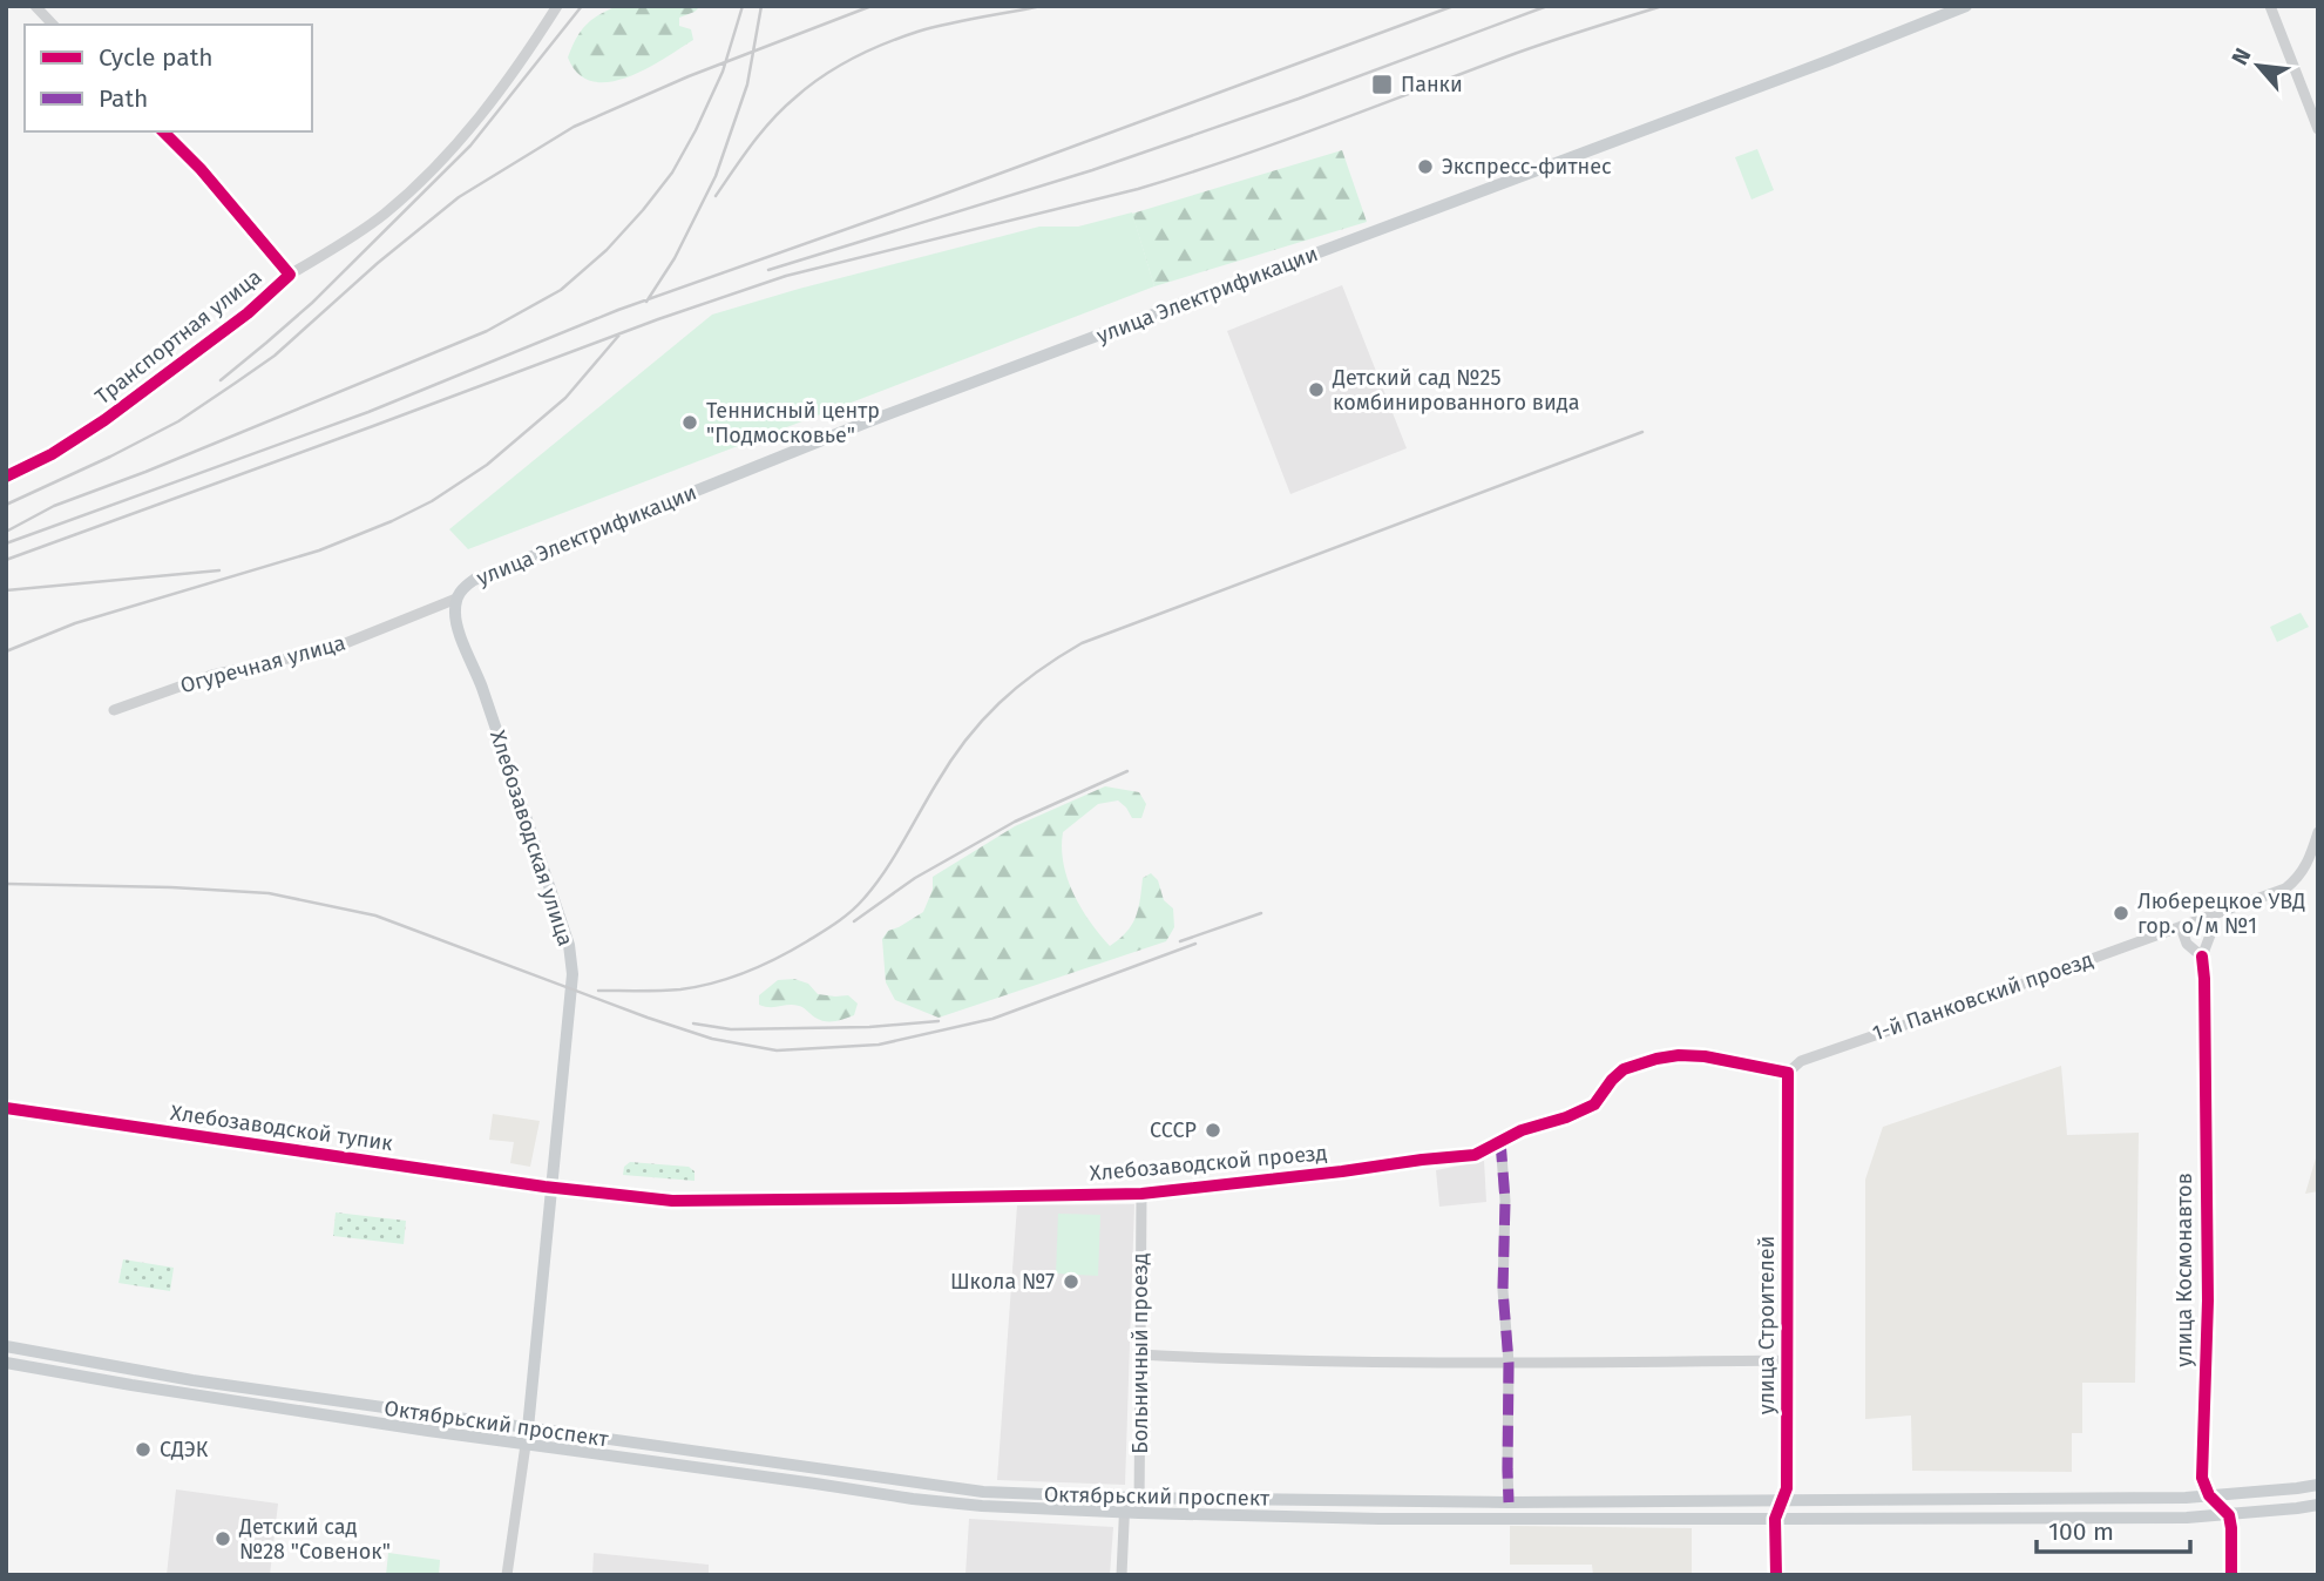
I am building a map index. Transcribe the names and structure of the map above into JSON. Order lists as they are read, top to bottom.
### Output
{
  "streets": {
    "main road": ["улица Электрификации", "Хлебозаводская улица", "Октябрьский проспект"],
    "street": [
      "Транспортная улица",
      "Огуречная улица",
      "1-й Панковский проезд",
      "Хлебозаводской тупик",
      "Хлебозаводской проезд",
      "улица Космонавтов",
      "улица Строителей",
      "Больничный проезд"
    ]
  },
  "crossings": [
    ["улица Электрификации", "Огуречная улица"],
    ["улица Электрификации", "Хлебозаводская улица"],
    ["Огуречная улица", "Хлебозаводская улица"],
    ["Хлебозаводская улица", "Хлебозаводской тупик"],
    ["Хлебозаводская улица", "Хлебозаводской проезд"],
    ["Хлебозаводская улица", "Октябрьский проспект"],
    ["1-й Панковский проезд", "Хлебозаводской проезд"],
    ["1-й Панковский проезд", "улица Строителей"],
    ["Хлебозаводской тупик", "Хлебозаводской проезд"],
    ["Хлебозаводской проезд", "улица Строителей"],
    ["Хлебозаводской проезд", "Больничный проезд"],
    ["улица Космонавтов", "Октябрьский проспект"],
    ["улица Строителей", "Октябрьский проспект"],
    ["Больничный проезд", "Октябрьский проспект"]
  ],
  "places": {
    "transit": ["Панки"],
    "other": [
      "Экспресс-фитнес",
      "Детский сад №25 комбинированного вида",
      "Теннисный центр \"Подмосковье\"",
      "Люберецкое УВД гор. о/м №1",
      "СССР",
      "Школа №7",
      "СДЭК",
      "Детский сад №28 \"Совенок\""
    ]
  },
  "legend": ["Cycle path", "Path"],
  "scale_bar": "100 m",
  "north": "top left"
}
